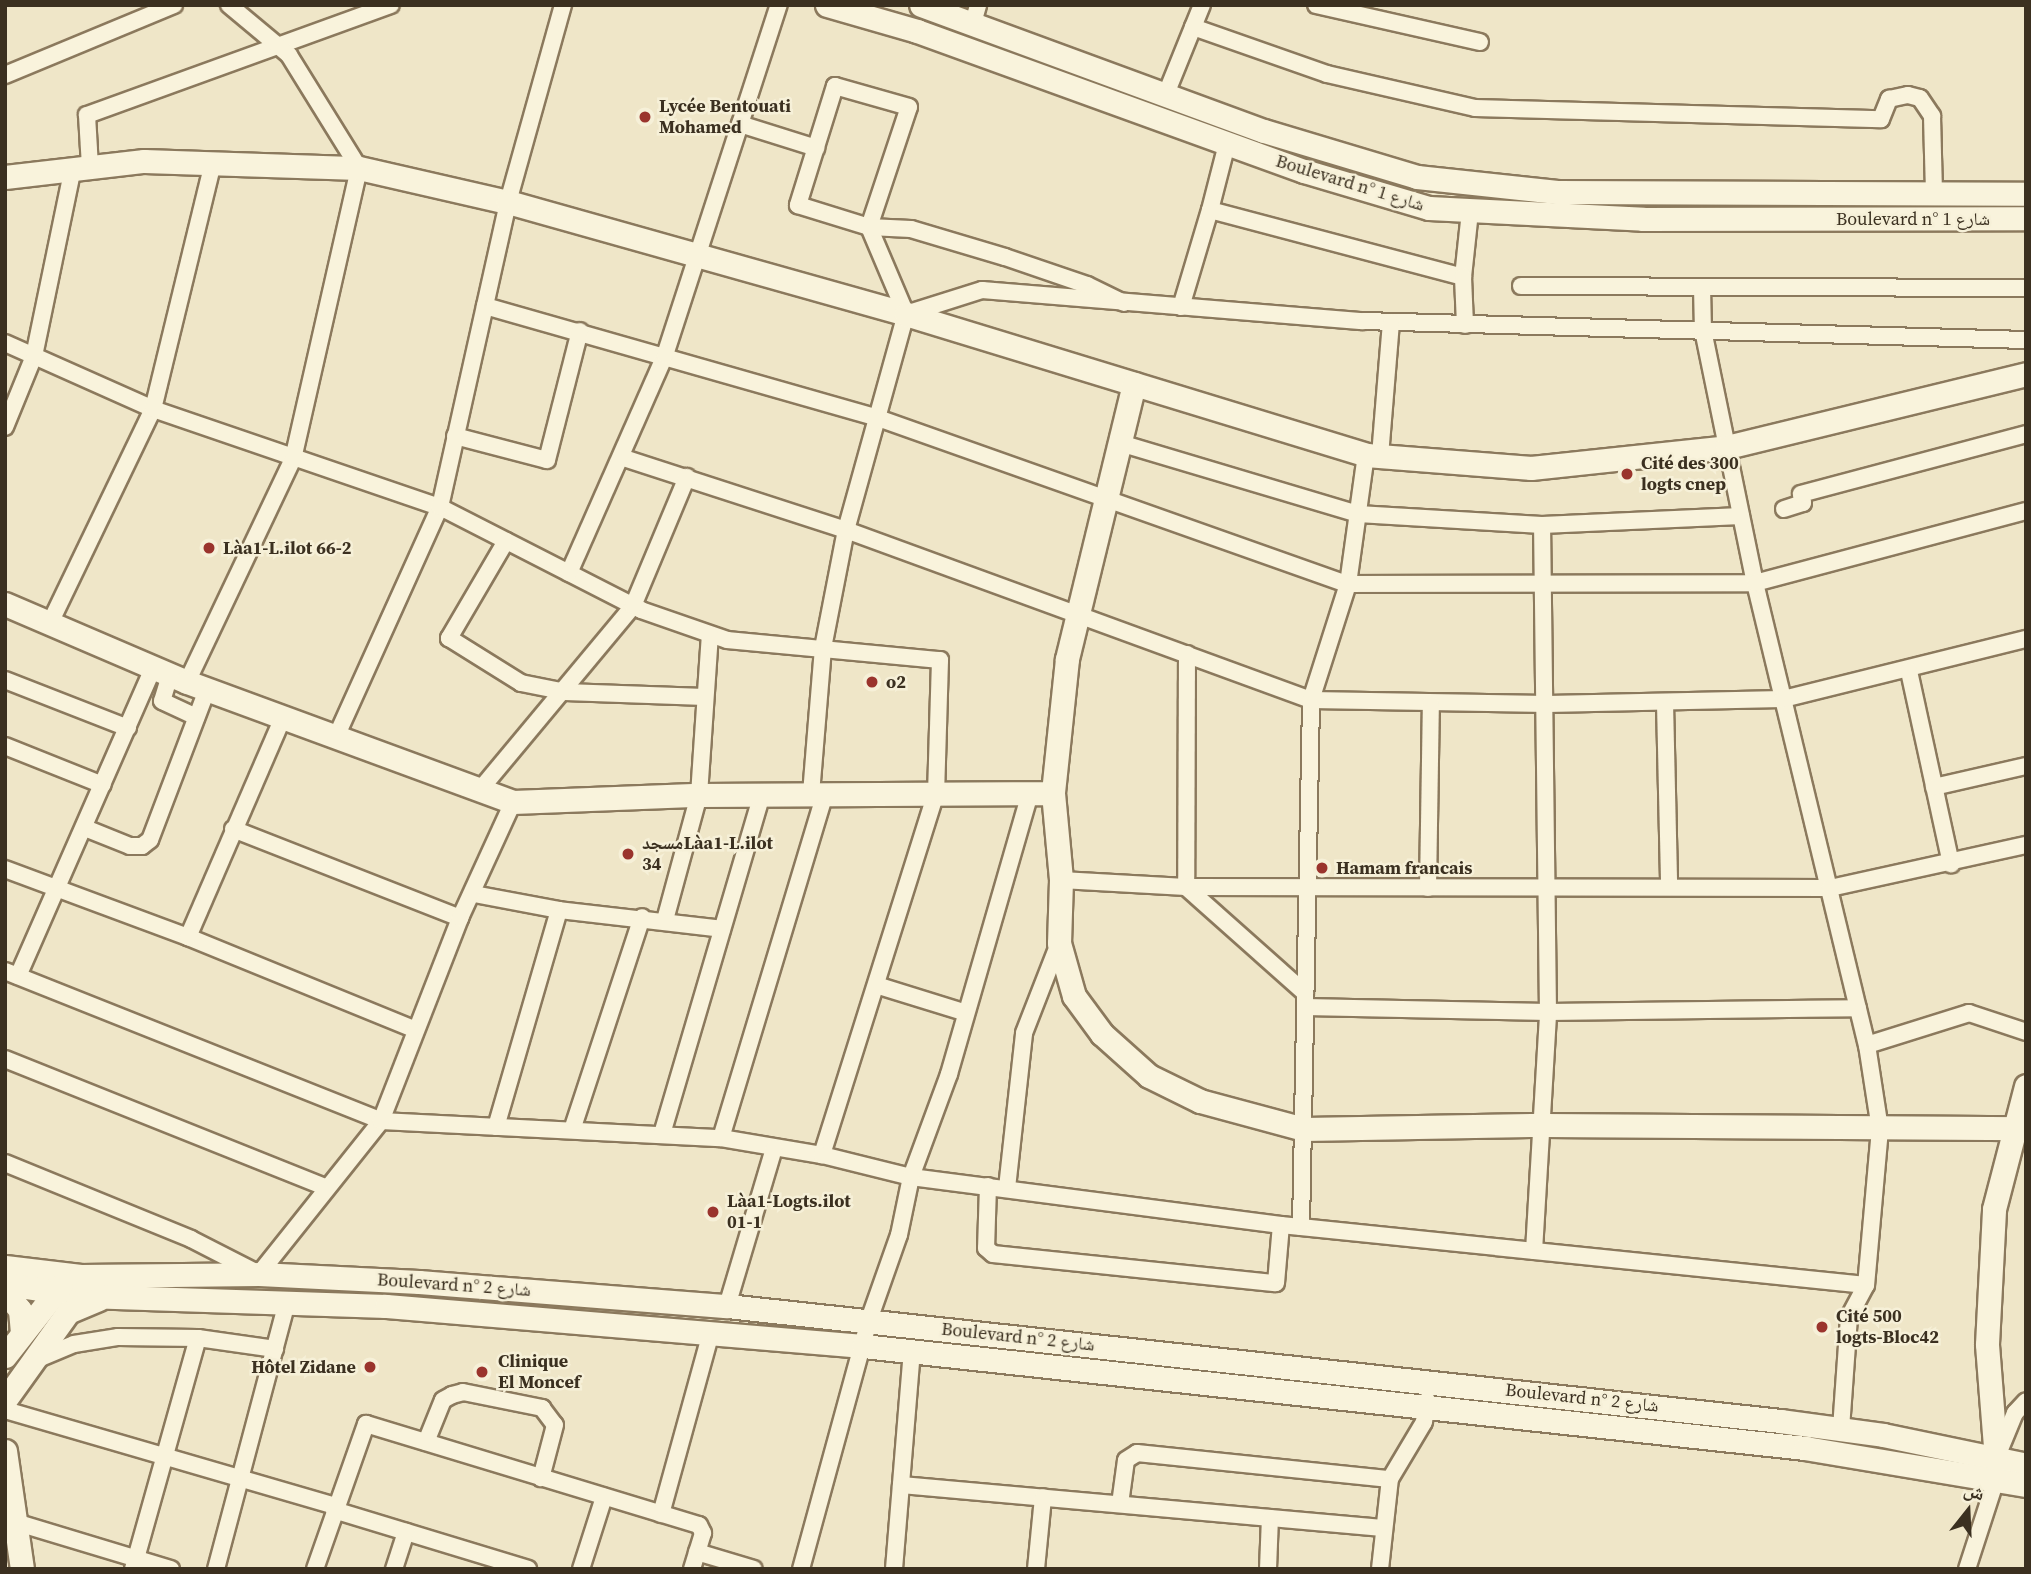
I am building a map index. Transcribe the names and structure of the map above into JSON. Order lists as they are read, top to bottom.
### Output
{
  "streets": {
    "main road": ["Boulevard n° شارع 1", "Boulevard n° شارع 2"]
  },
  "places": [
    "Lycée Bentouati Mohamed",
    "Cité des 300 logts cnep",
    "Làa1-L.ilot 66-2",
    "o2",
    "مسجدLàa1-L.ilot 34",
    "Hamam francais",
    "Làa1-Logts.ilot 01-1",
    "Cité 500 logts-Bloc42",
    "Hôtel Zidane",
    "Clinique El Moncef"
  ],
  "north": "top"
}
